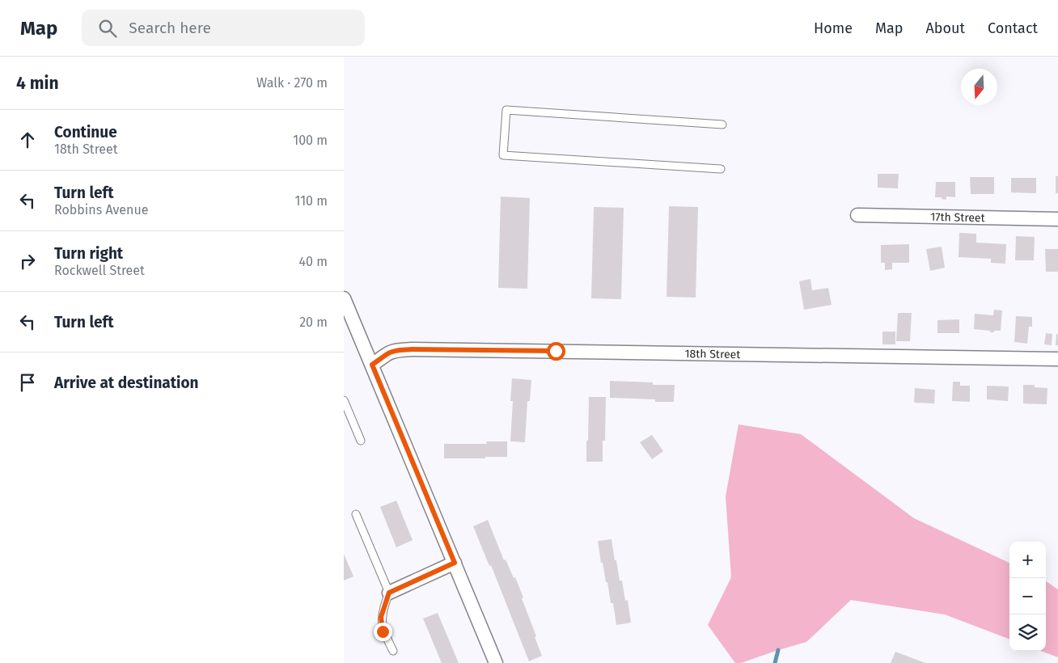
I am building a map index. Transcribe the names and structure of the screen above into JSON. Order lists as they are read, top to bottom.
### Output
{
  "streets": {
    "street": ["17th Street", "18th Street"]
  },
  "north": "bottom",
  "page": {
    "header": "Map",
    "search": "Search here",
    "nav": [
      "Home",
      "Map",
      "About",
      "Contact"
    ],
    "heading": ["4 min", "Walk · 270 m"],
    "list": [
      ["Continue", "18th Street", "100 m"],
      ["Turn left", "Robbins Avenue", "110 m"],
      ["Turn right", "Rockwell Street", "40 m"],
      ["Turn left", "20 m"],
      "Arrive at destination"
    ],
    "map_buttons": ["+", "−"]
  }
}
